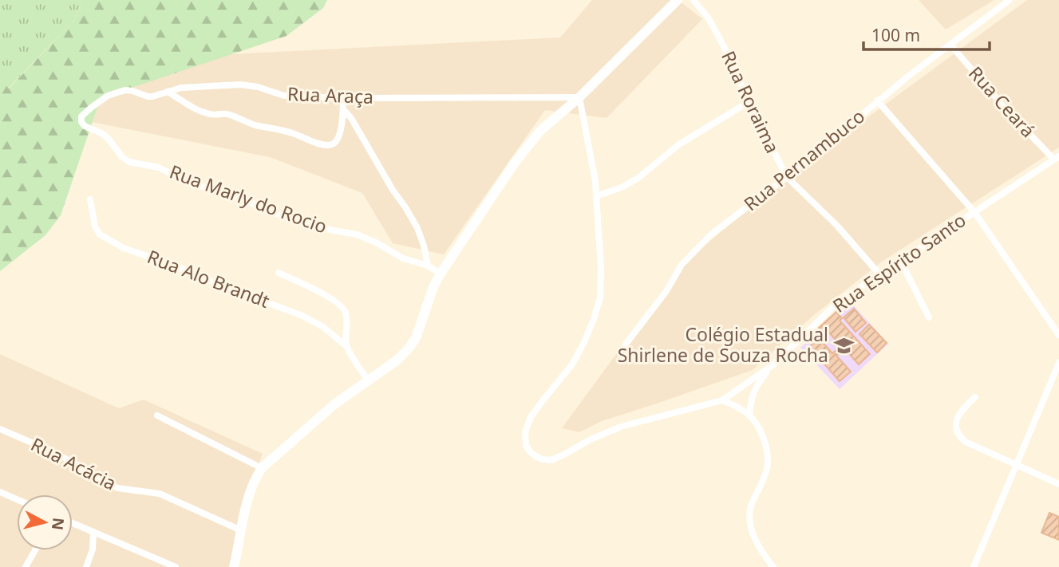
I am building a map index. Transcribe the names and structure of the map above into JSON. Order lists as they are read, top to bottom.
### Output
{
  "streets": {
    "street": [
      "Rua Araça",
      "Rua Roraima",
      "Rua Ceará",
      "Rua Pernambuco",
      "Rua Marly do Rocio",
      "Rua Espírito Santo",
      "Rua Alo Brandt",
      "Rua Acácia"
    ]
  },
  "crossings": [
    ["Rua Araça", "Rua Marly do Rocio"],
    ["Rua Roraima", "Rua Pernambuco"],
    ["Rua Roraima", "Rua Espírito Santo"],
    ["Rua Ceará", "Rua Pernambuco"],
    ["Rua Ceará", "Rua Espírito Santo"]
  ],
  "places": {
    "school or university": ["Colégio Estadual Shirlene de Souza Rocha"]
  },
  "scale_bar": "100 m",
  "north": "right"
}
